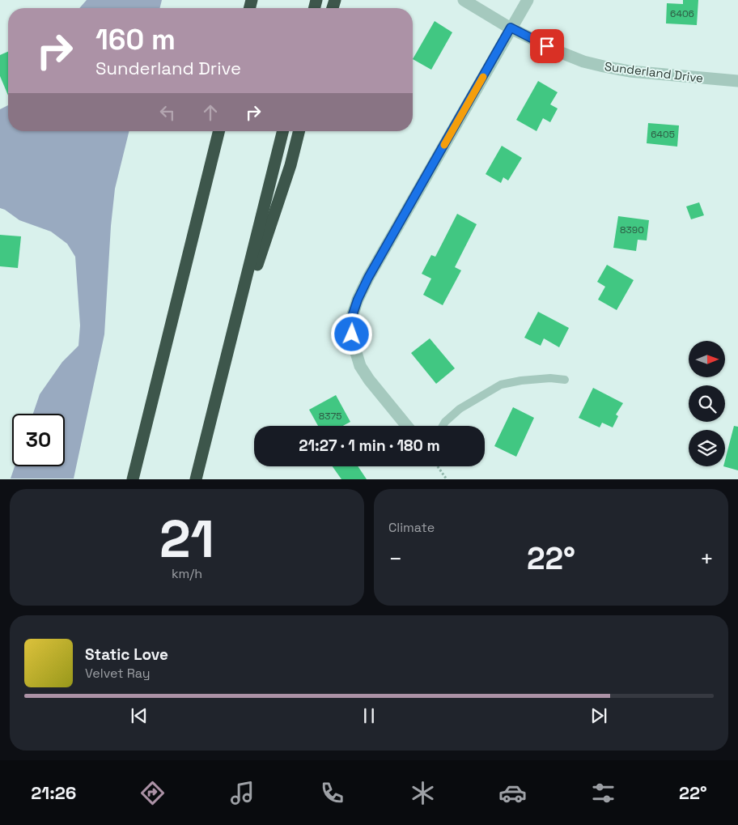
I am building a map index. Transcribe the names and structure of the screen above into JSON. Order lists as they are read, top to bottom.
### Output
{
  "streets": {
    "street": ["Sunderland Drive"]
  },
  "house_numbers": [
    "6406",
    "6405",
    "8390",
    "8375"
  ],
  "north": "right",
  "page": {
    "turn": ["160 m", "Sunderland Drive"],
    "limit": "30",
    "trip": "21:27 · 1 min · 180 m",
    "tile": [
      ["21", "km/h"],
      "Climate"
    ],
    "heat": ["−", "22°", "+"],
    "song": ["Static Love", "Velvet Ray"],
    "tabs": ["21:26", "22°"]
  }
}
